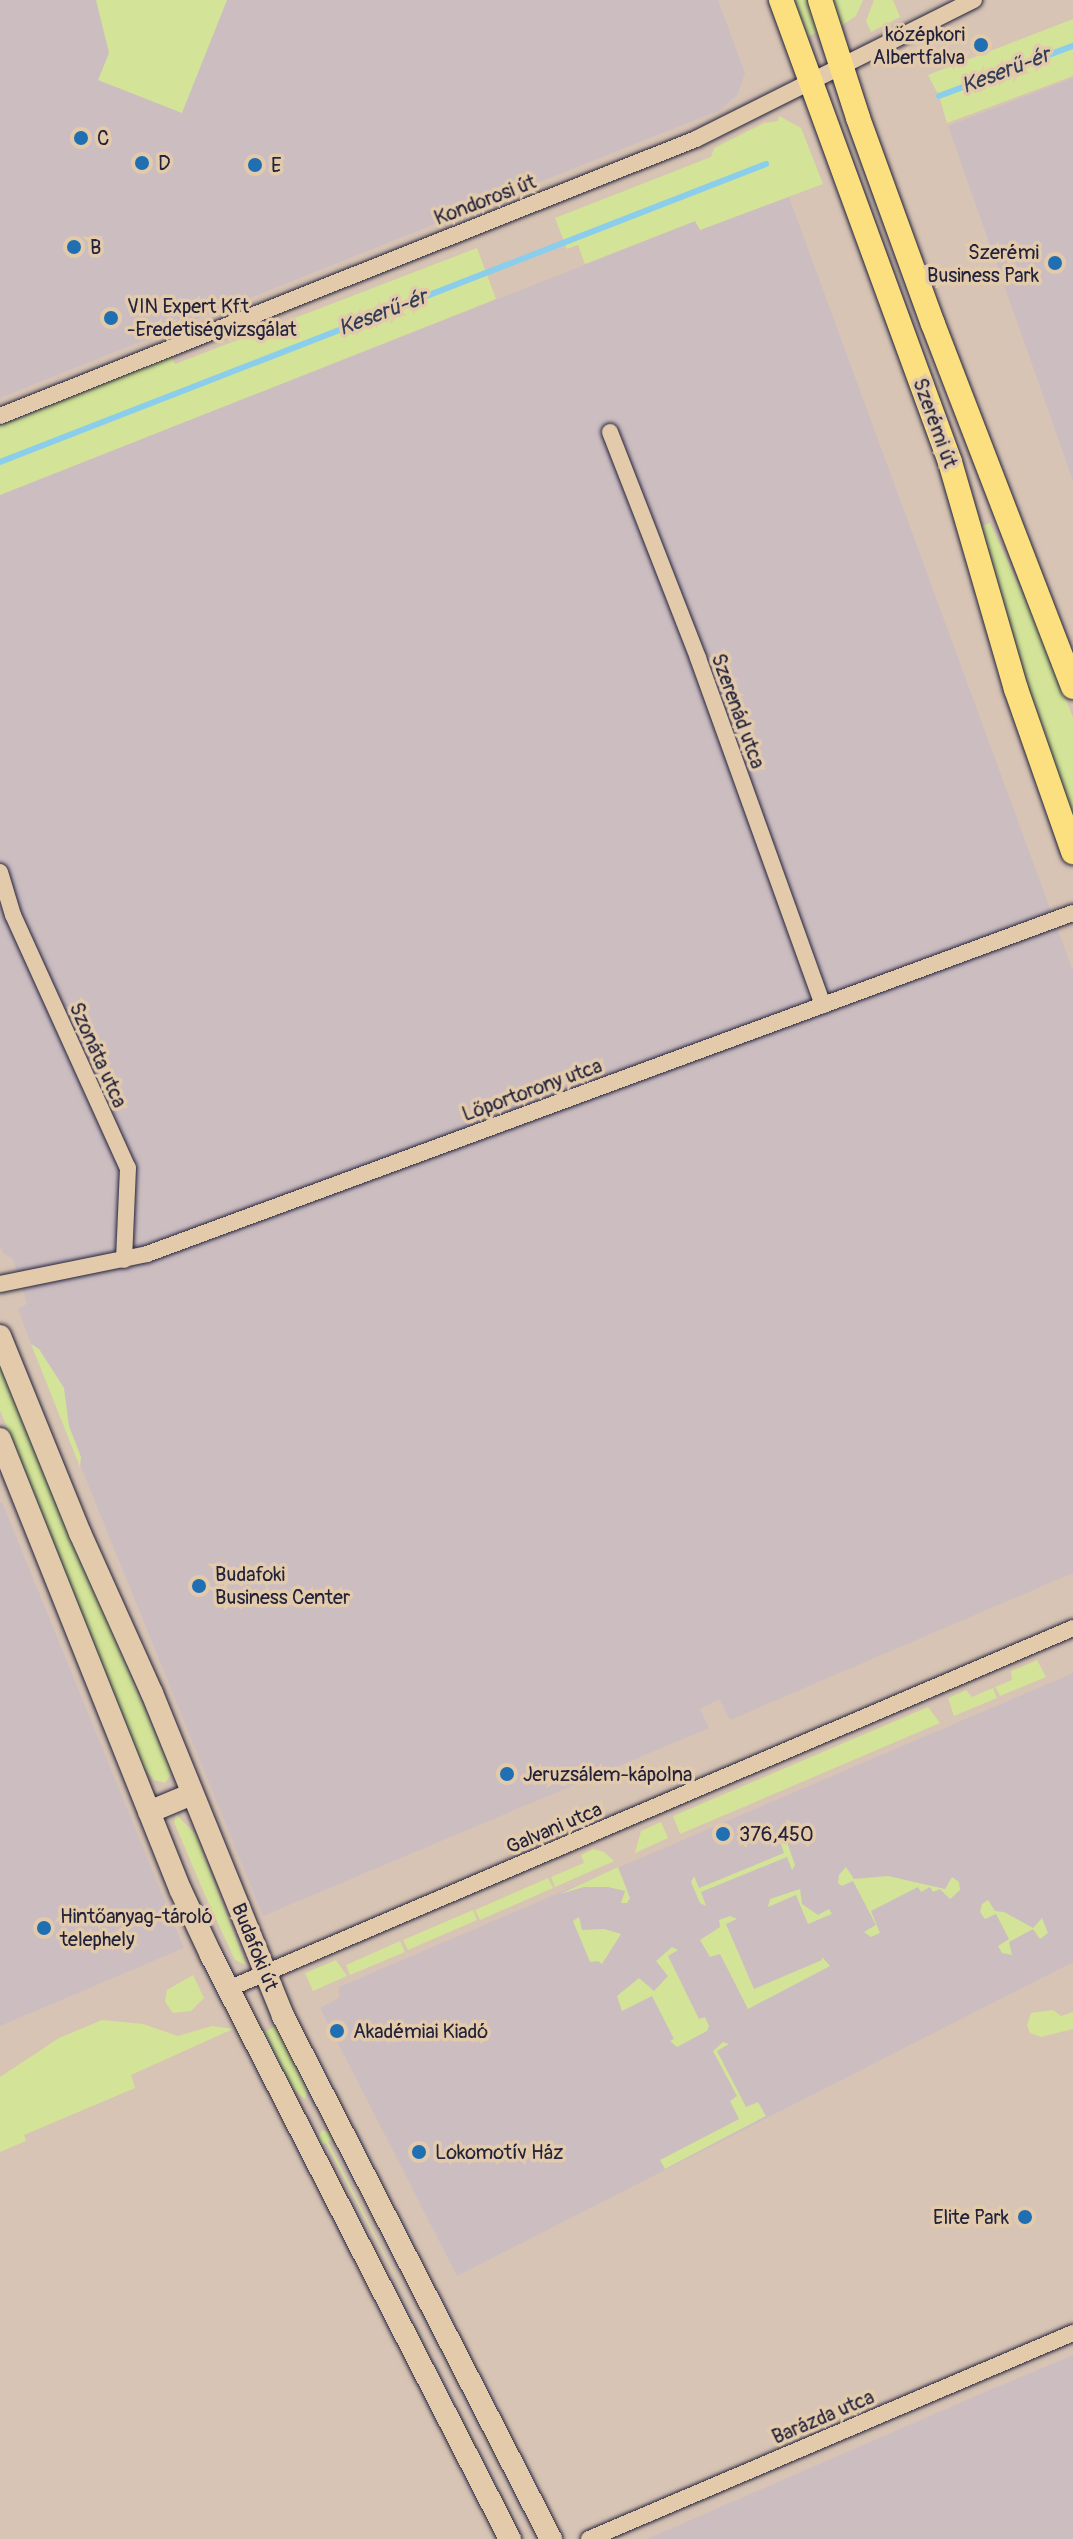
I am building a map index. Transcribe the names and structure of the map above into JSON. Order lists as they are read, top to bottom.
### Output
{
  "streets": {
    "main road": ["Szerémi út", "Budafoki út"],
    "street": [
      "Kondorosi út",
      "Szerenád utca",
      "Szonáta utca",
      "Lőportorony utca",
      "Galvani utca",
      "Barázda utca"
    ]
  },
  "crossings": [
    ["Kondorosi út", "Szerémi út"],
    ["Szerenád utca", "Lőportorony utca"],
    ["Szonáta utca", "Lőportorony utca"],
    ["Galvani utca", "Budafoki út"]
  ],
  "water": ["Keserű-ér"],
  "places": [
    "középkori Albertfalva",
    "C",
    "D",
    "E",
    "B",
    "Szerémi Business Park",
    "VIN Expert Kft -Eredetiségvizsgálat",
    "Budafoki Business Center",
    "Jeruzsálem-kápolna",
    "376,450",
    "Hintőanyag-tároló telephely",
    "Akadémiai Kiadó",
    "Lokomotív Ház",
    "Elite Park"
  ]
}
